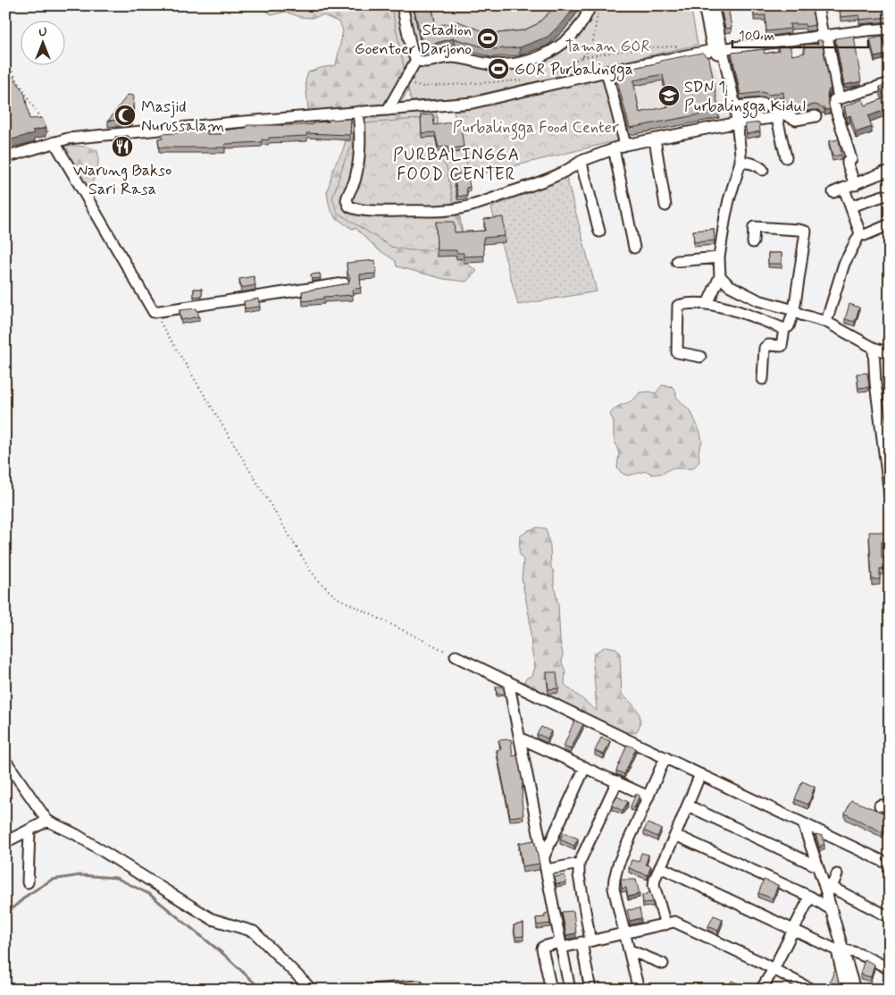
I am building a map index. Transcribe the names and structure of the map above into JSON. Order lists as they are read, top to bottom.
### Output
{
  "districts": ["PURBALINGGA FOOD CENTER"],
  "parks": ["Taman GOR", "Purbalingga Food Center"],
  "places": {
    "sports": ["Stadion Goentoer Darjono", "GOR Purbalingga"],
    "school or university": ["SDN 1 Purbalingga Kidul"],
    "mosque": ["Masjid Nurussalam"],
    "restaurant": ["Warung Bakso Sari Rasa"]
  },
  "scale_bar": "100 m",
  "north": "top"
}
